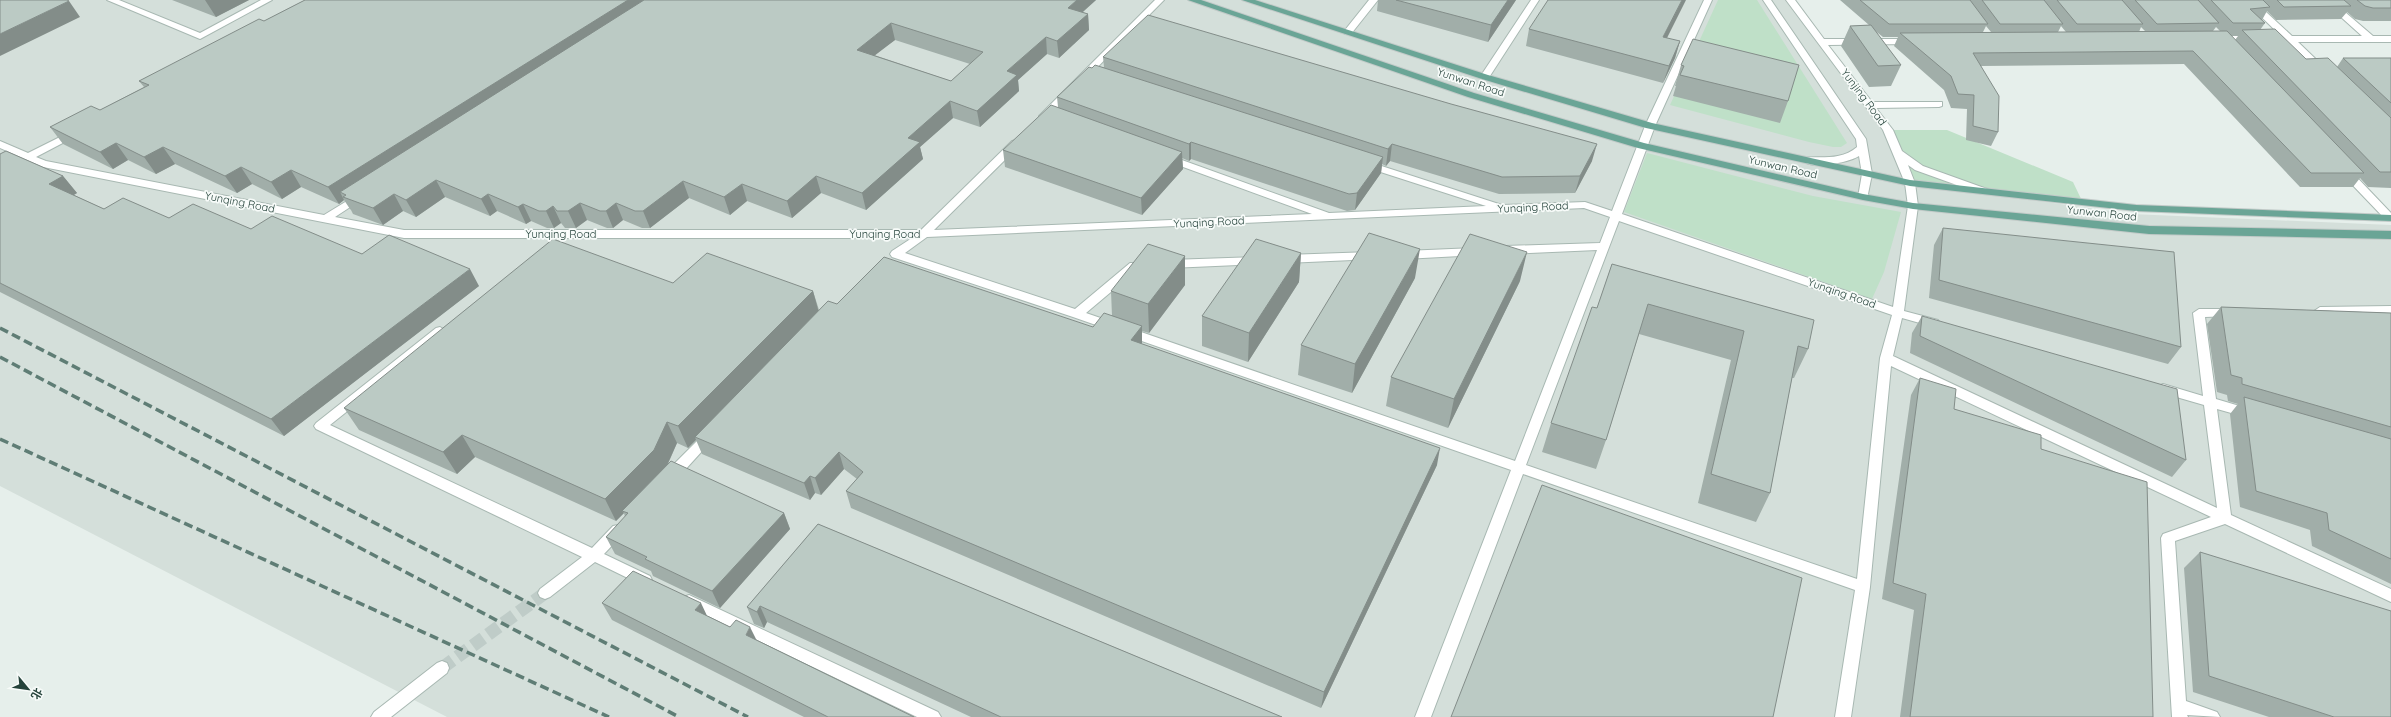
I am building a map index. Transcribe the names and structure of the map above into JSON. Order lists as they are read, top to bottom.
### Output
{
  "streets": {
    "main road": ["Yunwan Road"],
    "street": ["Yunjing Road", "Yunqing Road"]
  },
  "crossings": [
    ["Yunwan Road", "Yunjing Road"],
    ["Yunjing Road", "Yunqing Road"]
  ],
  "north": "bottom right"
}
